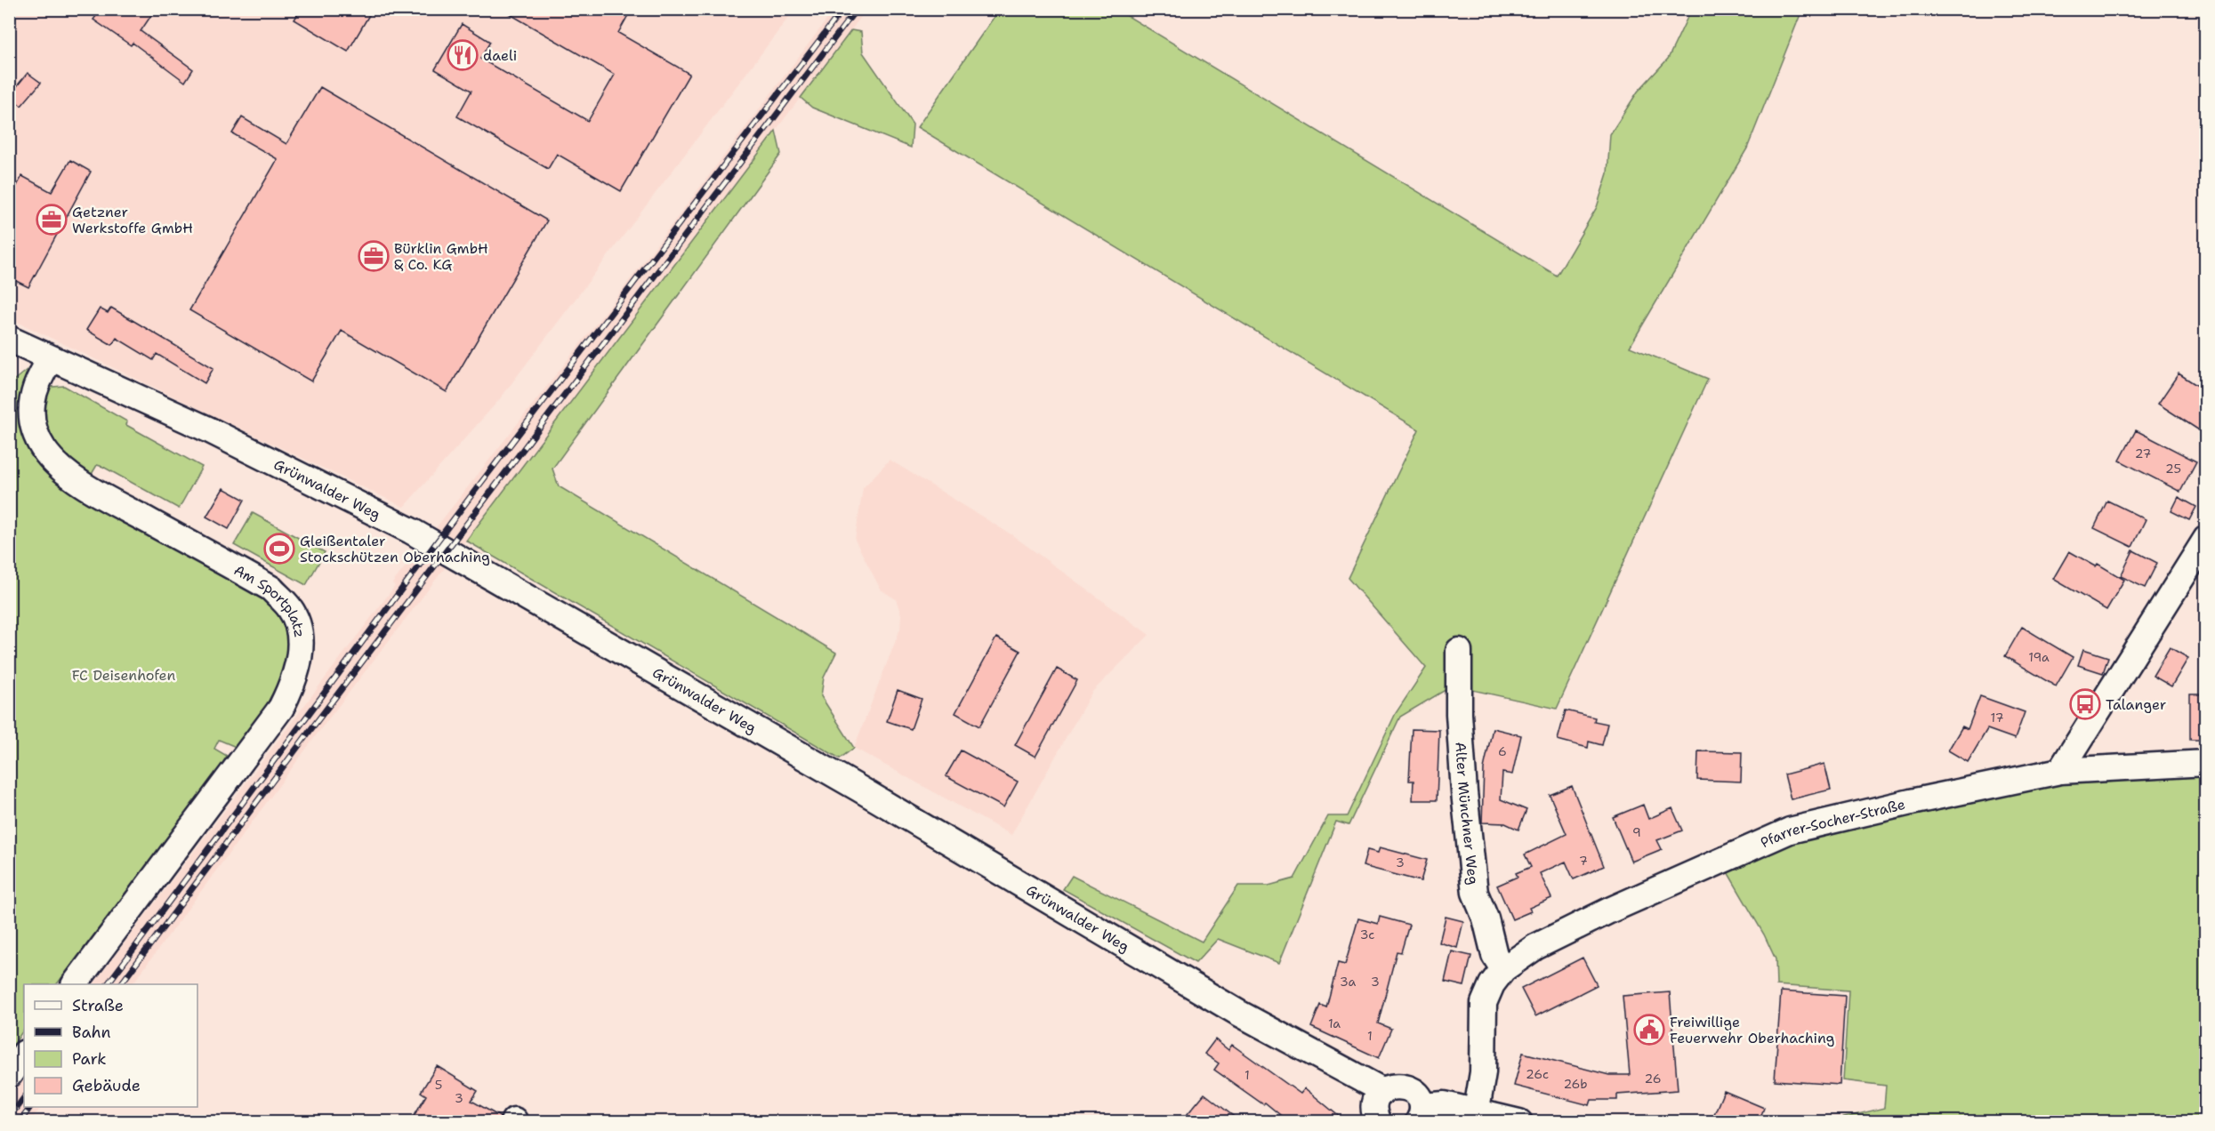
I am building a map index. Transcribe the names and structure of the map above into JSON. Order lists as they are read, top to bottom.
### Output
{
  "streets": {
    "street": [
      "Grünwalder Weg",
      "Am Sportplatz",
      "Alter Münchner Weg",
      "Pfarrer-Socher-Straße"
    ]
  },
  "crossings": [
    ["Grünwalder Weg", "Am Sportplatz"],
    ["Alter Münchner Weg", "Pfarrer-Socher-Straße"]
  ],
  "parks": ["FC Deisenhofen"],
  "places": {
    "restaurant": ["daeli"],
    "office": ["Getzner Werkstoffe GmbH", "Bürklin GmbH & Co. KG"],
    "sports": ["Gleißentaler Stockschützen Oberhaching"],
    "bus stop": ["Talanger"],
    "public building": ["Freiwillige Feuerwehr Oberhaching"]
  },
  "house_numbers": [
    "27",
    "25",
    "19a",
    "17",
    "6",
    "9",
    "7",
    "3",
    "3c",
    "3a",
    "3",
    "1a",
    "1",
    "26c",
    "1",
    "26",
    "26b",
    "5",
    "3"
  ],
  "legend": [
    "Straße",
    "Bahn",
    "Park",
    "Gebäude"
  ]
}
